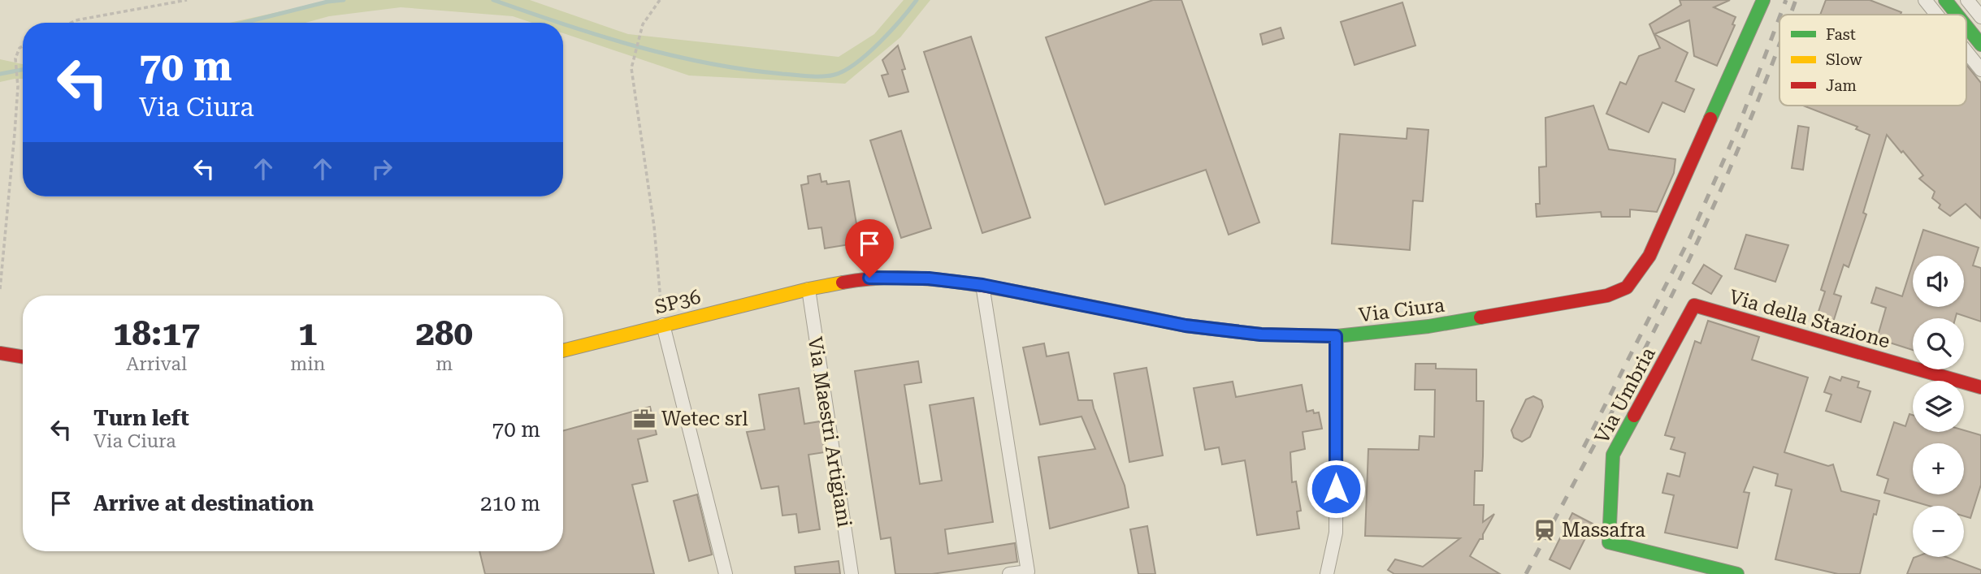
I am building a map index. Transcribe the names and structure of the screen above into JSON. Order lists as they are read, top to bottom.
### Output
{
  "streets": {
    "main road": [
      "SP36",
      "Via Ciura",
      "Via della Stazione",
      "Via Umbria"
    ],
    "street": ["Via Maestri Artigiani"]
  },
  "crossings": [
    ["SP36", "Via Ciura"],
    ["SP36", "Via Maestri Artigiani"],
    ["Via Ciura", "Via Maestri Artigiani"],
    ["Via della Stazione", "Via Umbria"]
  ],
  "places": {
    "office": ["Wetec srl"],
    "station": ["Massafra"]
  },
  "legend": ["Fast", "Slow", "Jam"],
  "page": {
    "turn": ["70 m", "Via Ciura"],
    "map_buttons": ["+", "−"],
    "eta": [
      "18:17",
      "Arrival",
      "1",
      "min",
      "280",
      "m"
    ],
    "list": [
      {
        "name": "Turn left",
        "note": "Via Ciura",
        "value": "70 m"
      },
      {
        "name": "Arrive at destination",
        "value": "210 m"
      }
    ]
  }
}
